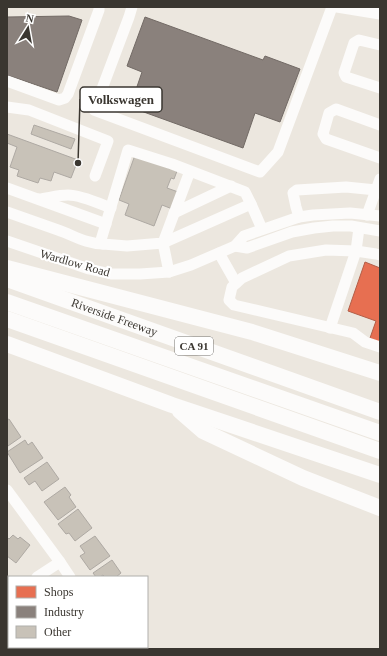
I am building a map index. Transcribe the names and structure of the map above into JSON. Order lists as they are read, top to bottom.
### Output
{
  "streets": {
    "highway": ["Riverside Freeway", "CA 91"],
    "street": ["Wardlow Road"]
  },
  "places": ["Volkswagen"],
  "legend": ["Shops", "Industry", "Other"],
  "north": "top"
}
